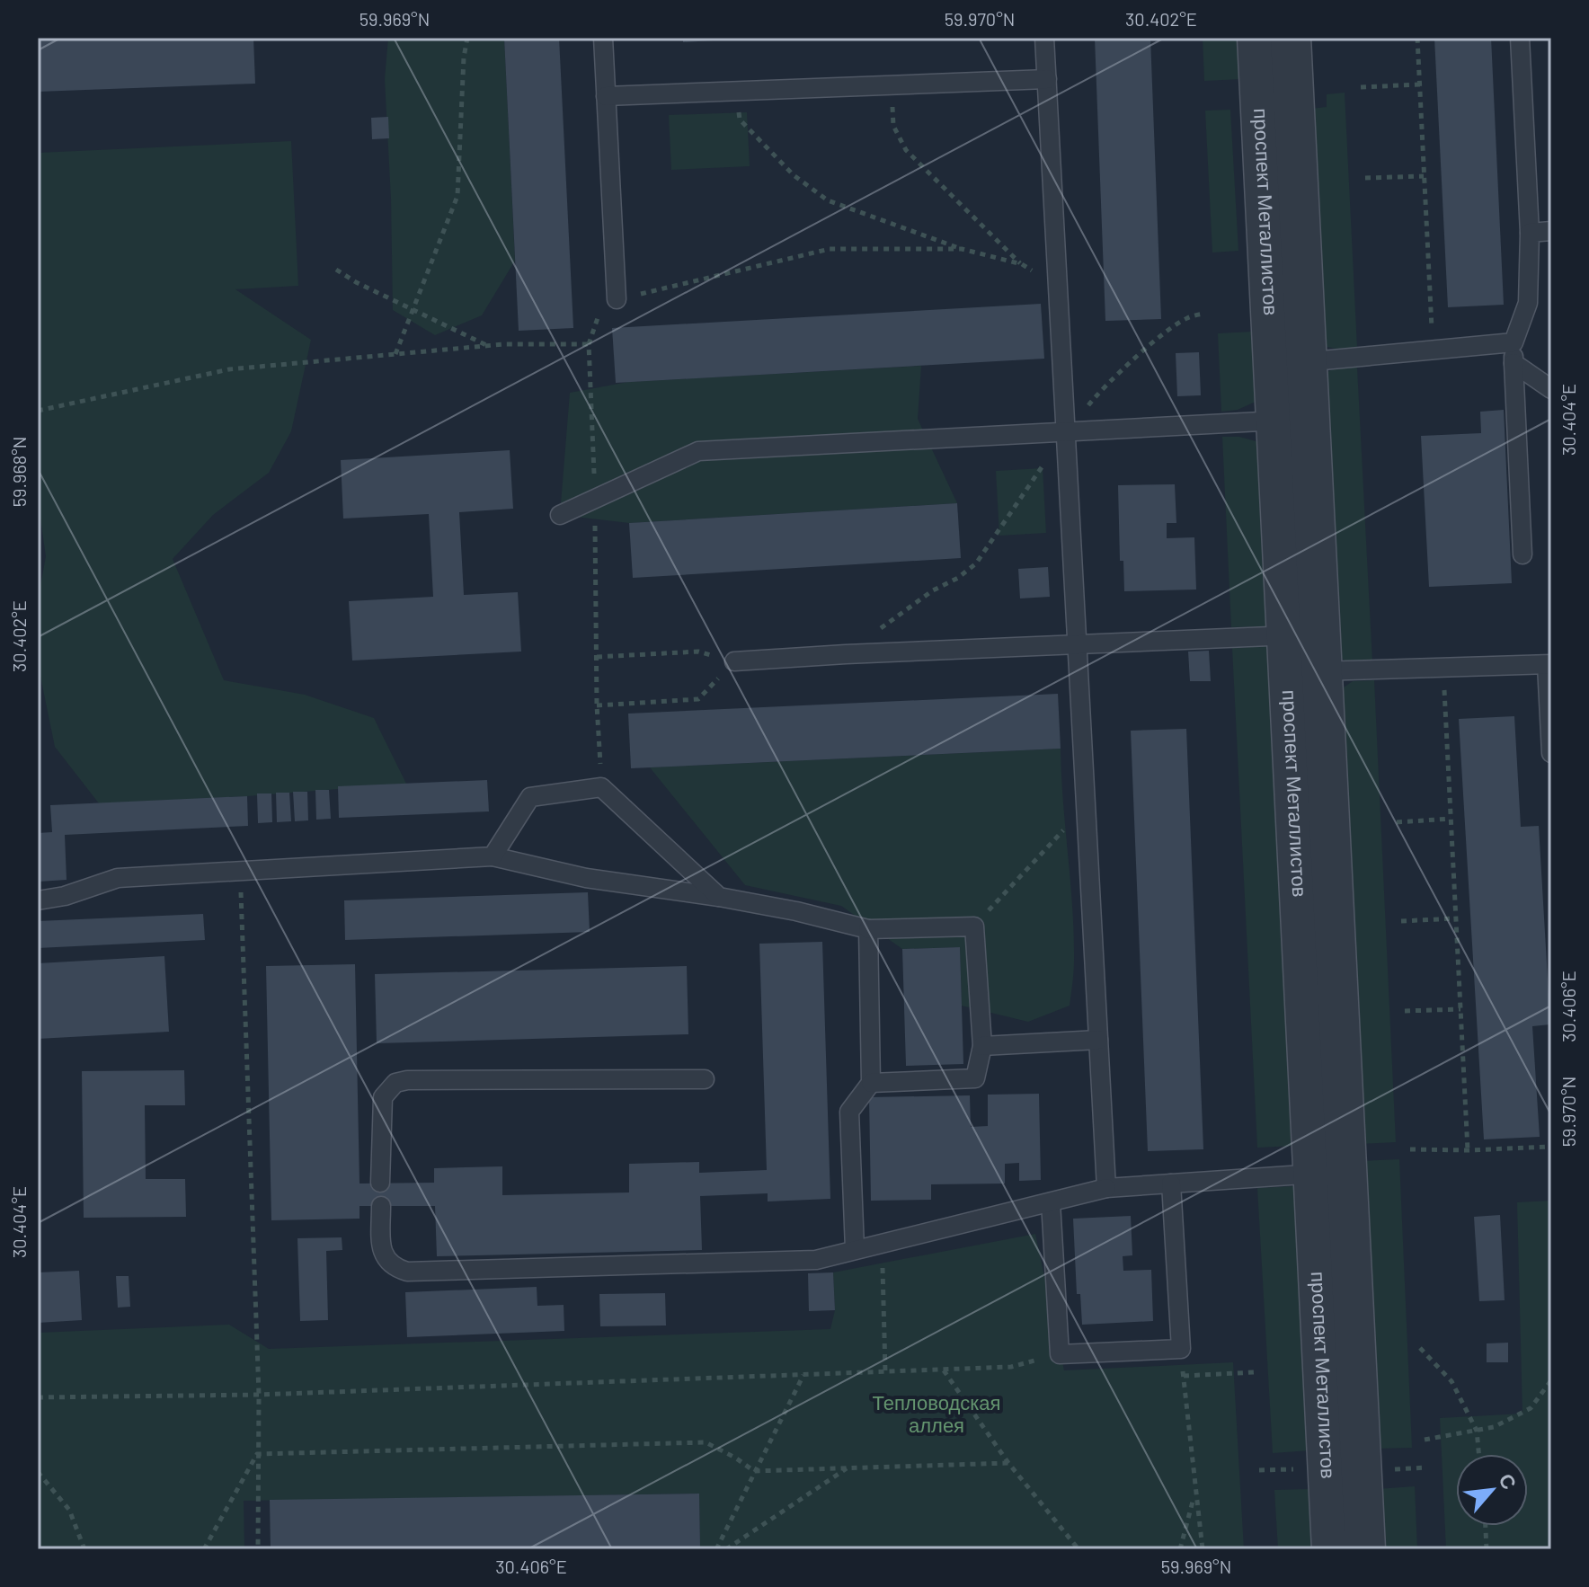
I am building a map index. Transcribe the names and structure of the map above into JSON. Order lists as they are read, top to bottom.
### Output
{
  "streets": {
    "street": ["проспект Металлистов"]
  },
  "parks": ["Тепловодская аллея"],
  "north": "top right",
  "coordinates": [
    "59.969°N",
    "59.970°N",
    "30.402°E",
    "30.404°E",
    "59.968°N",
    "30.406°E"
  ]
}
